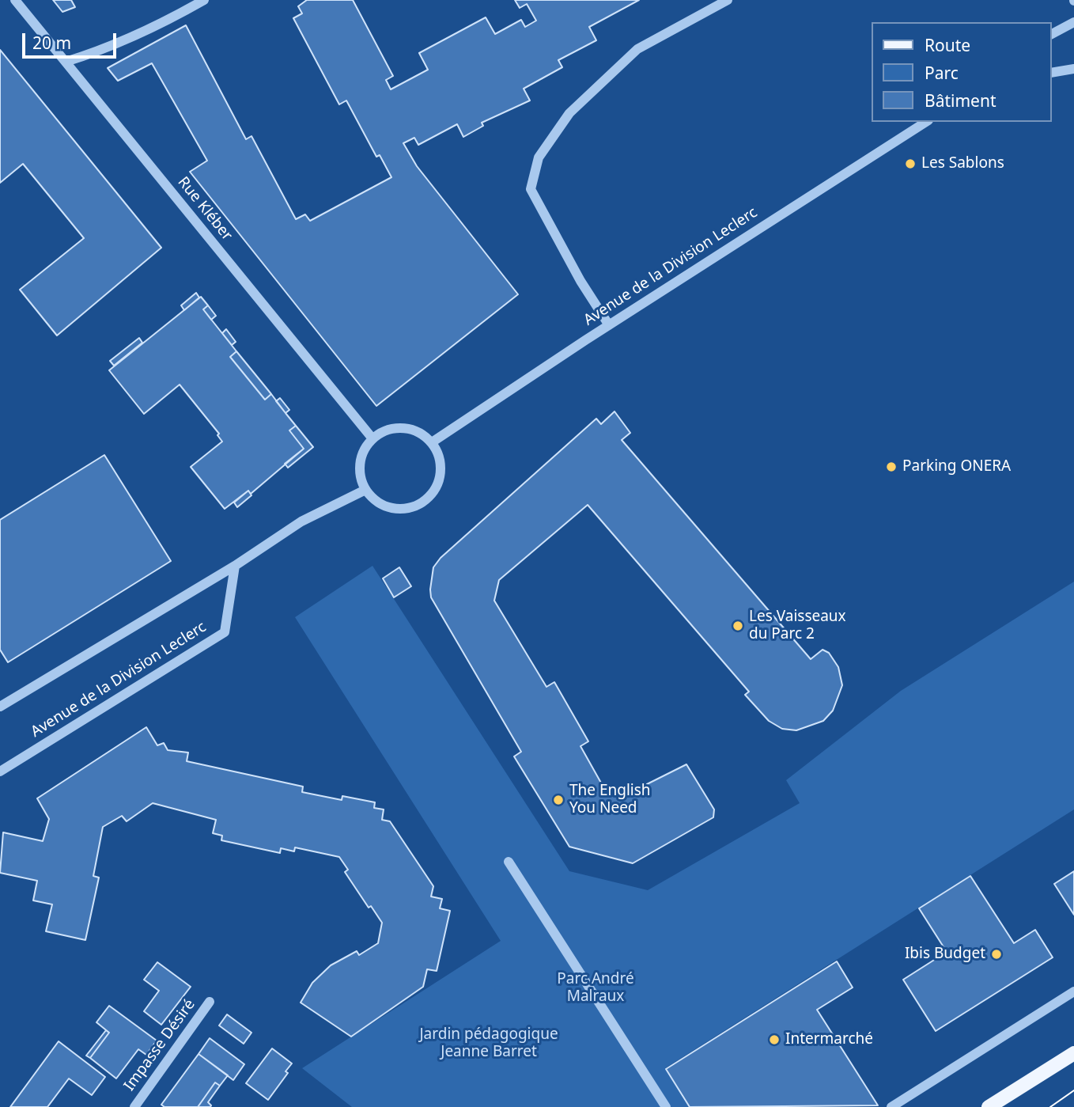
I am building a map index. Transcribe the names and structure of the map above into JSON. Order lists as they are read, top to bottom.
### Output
{
  "streets": {
    "street": ["Rue Kléber", "Avenue de la Division Leclerc", "Impasse Désiré"]
  },
  "crossings": [
    ["Rue Kléber", "Avenue de la Division Leclerc"]
  ],
  "parks": ["Parc André Malraux", "Jardin pédagogique Jeanne Barret"],
  "places": [
    "Les Sablons",
    "Parking ONERA",
    "Les Vaisseaux du Parc 2",
    "The English You Need",
    "Ibis Budget",
    "Intermarché"
  ],
  "legend": ["Route", "Parc", "Bâtiment"],
  "scale_bar": "20 m"
}
